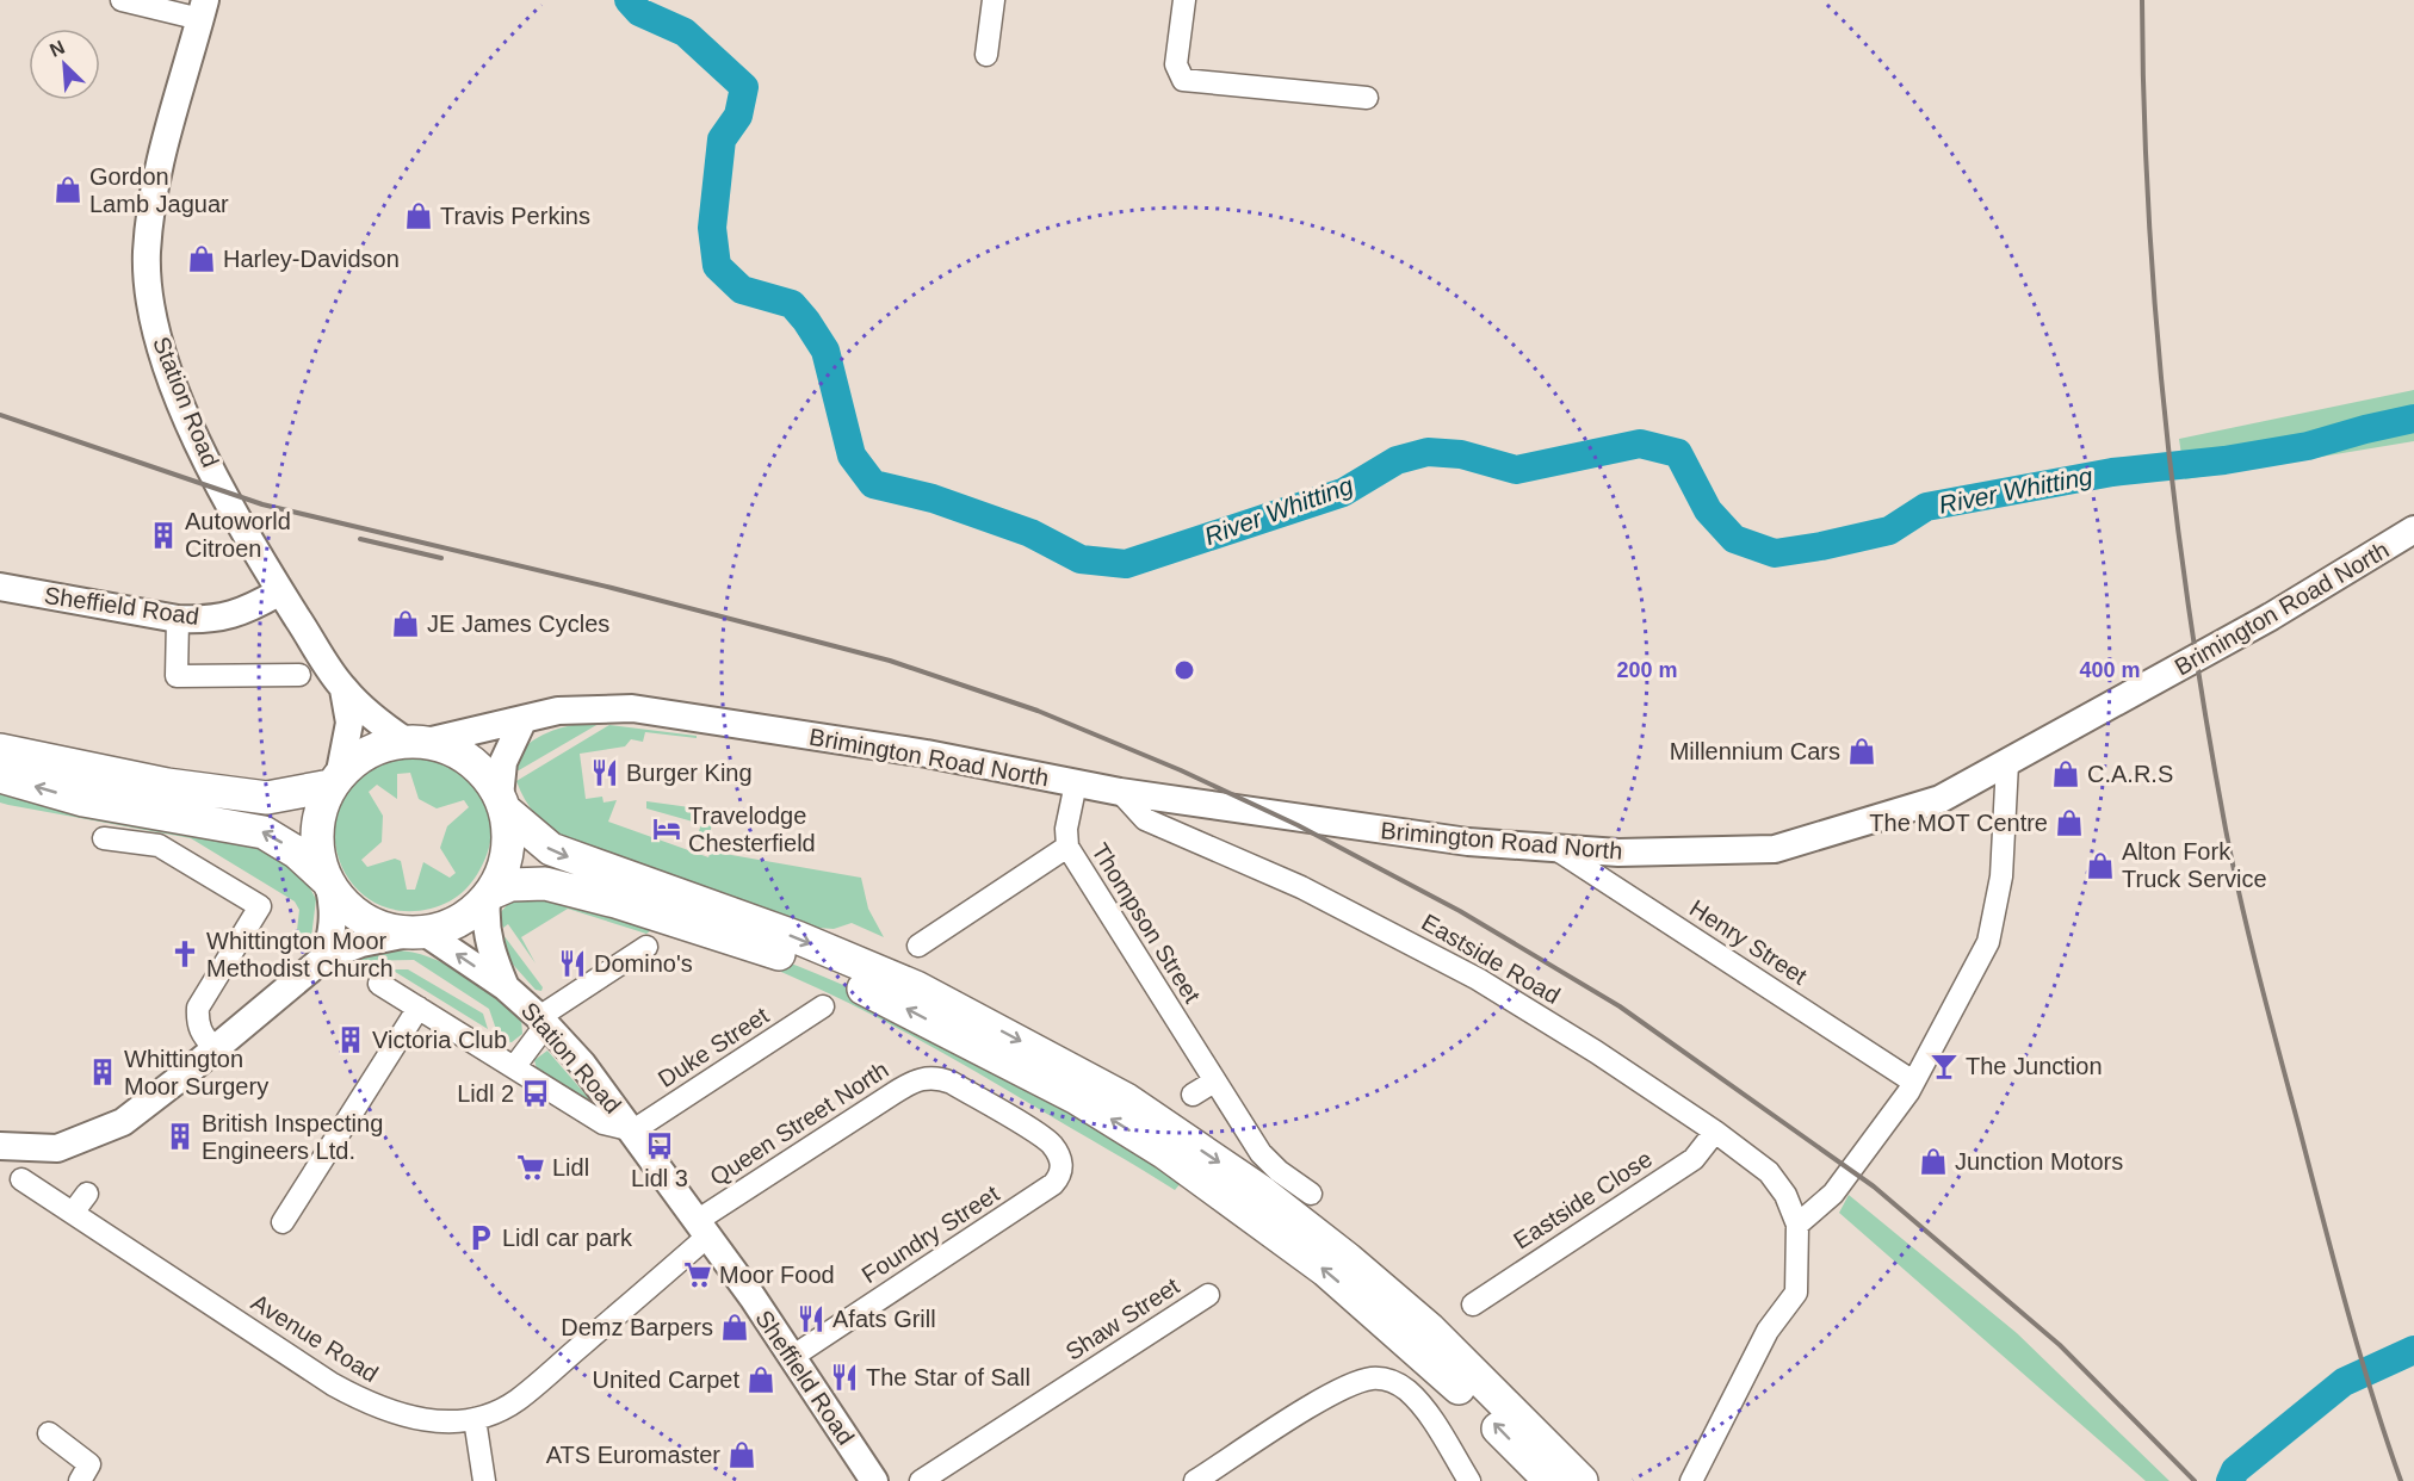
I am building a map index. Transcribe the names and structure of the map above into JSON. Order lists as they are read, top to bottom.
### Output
{
  "streets": {
    "main road": ["Station Road", "Sheffield Road", "Brimington Road North"],
    "street": [
      "Thompson Street",
      "Henry Street",
      "Eastside Road",
      "Duke Street",
      "Queen Street North",
      "Eastside Close",
      "Foundry Street",
      "Shaw Street",
      "Avenue Road"
    ]
  },
  "crossings": [
    ["Station Road", "Sheffield Road"],
    ["Station Road", "Brimington Road North"],
    ["Station Road", "Duke Street"],
    ["Sheffield Road", "Duke Street"],
    ["Sheffield Road", "Queen Street North"],
    ["Sheffield Road", "Foundry Street"],
    ["Sheffield Road", "Avenue Road"],
    ["Brimington Road North", "Thompson Street"],
    ["Brimington Road North", "Henry Street"],
    ["Brimington Road North", "Eastside Road"],
    ["Eastside Road", "Eastside Close"],
    ["Queen Street North", "Foundry Street"],
    ["Queen Street North", "Avenue Road"]
  ],
  "water": ["River Whitting"],
  "places": {
    "shop": [
      "Gordon Lamb Jaguar",
      "Travis Perkins",
      "Harley-Davidson",
      "JE James Cycles",
      "Millennium Cars",
      "C.A.R.S",
      "The MOT Centre",
      "Alton Fork Truck Service",
      "Junction Motors",
      "Demz Barpers",
      "United Carpet",
      "ATS Euromaster"
    ],
    "building": [
      "Autoworld Citroen",
      "Victoria Club",
      "Whittington Moor Surgery",
      "British Inspecting Engineers Ltd."
    ],
    "restaurant": [
      "Burger King",
      "Domino's",
      "Afats Grill",
      "The Star of Sall"
    ],
    "hotel": ["Travelodge Chesterfield"],
    "church": ["Whittington Moor Methodist Church"],
    "bar": ["The Junction"],
    "bus stop": ["Lidl 2", "Lidl 3"],
    "supermarket": ["Lidl", "Moor Food"],
    "parking": ["Lidl car park"]
  },
  "north": "top left",
  "rings": ["200 m", "400 m"]
}
